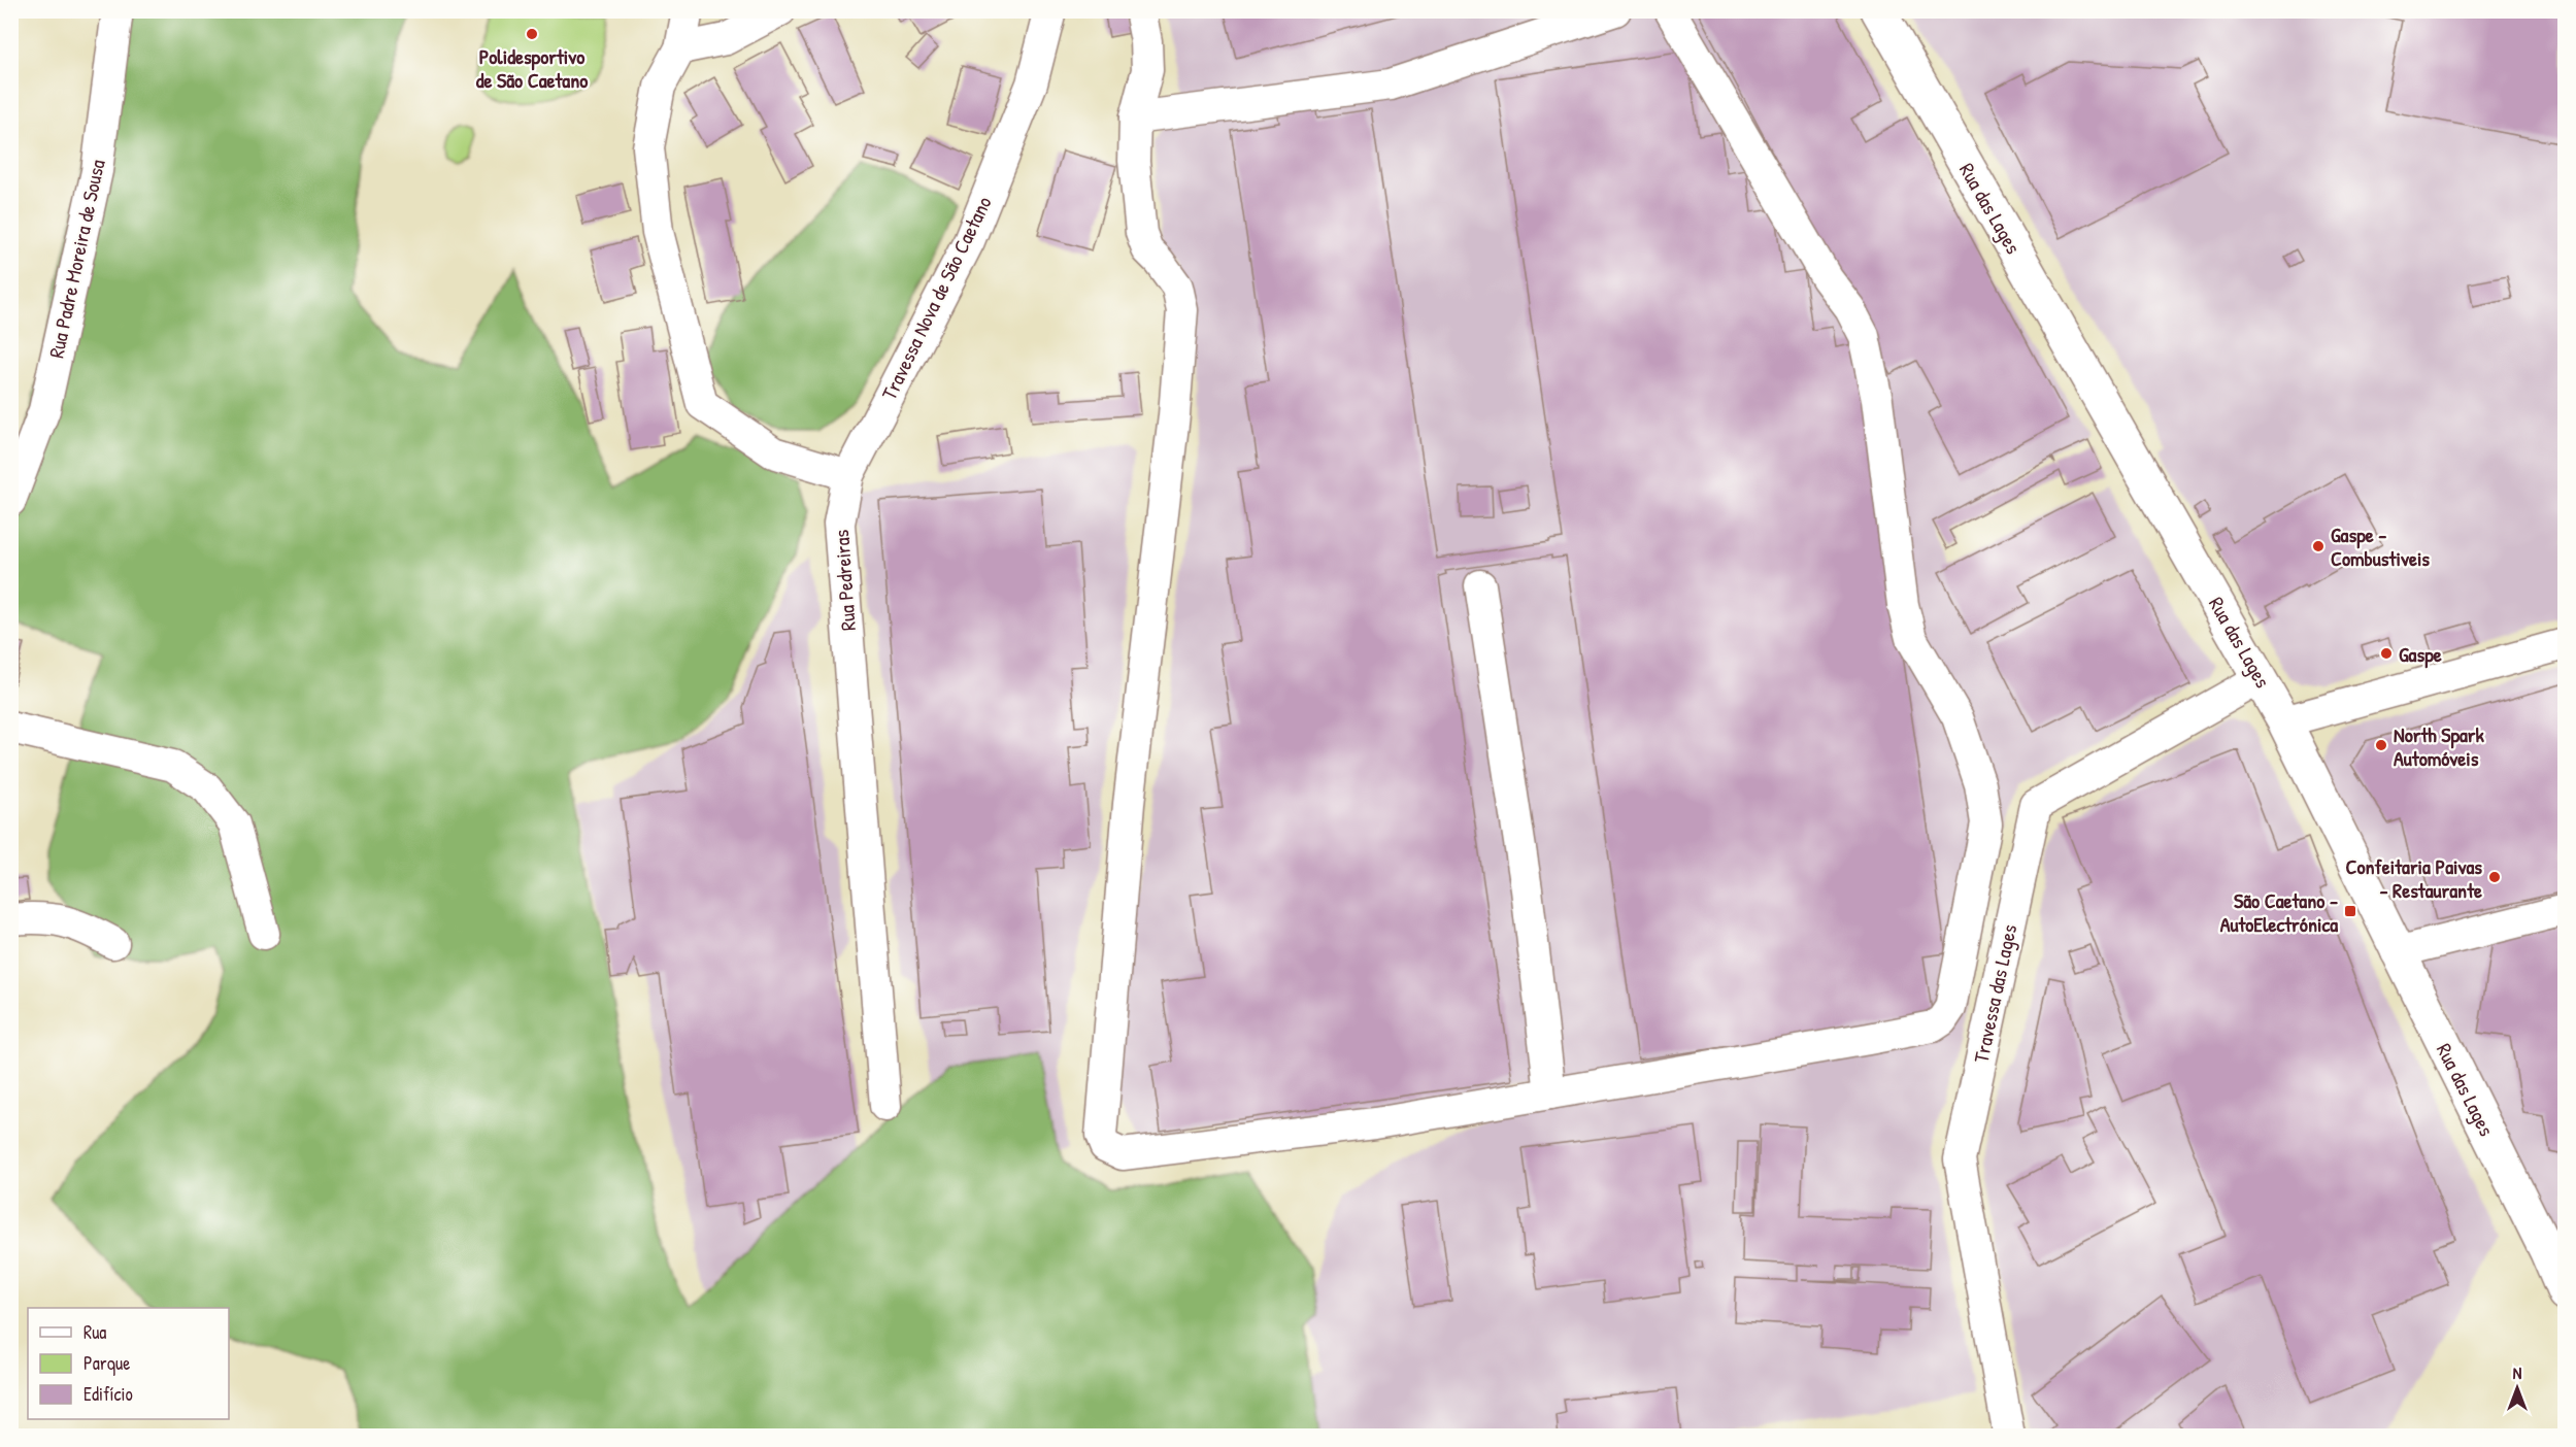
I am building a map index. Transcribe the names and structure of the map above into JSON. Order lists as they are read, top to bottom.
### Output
{
  "streets": {
    "main road": ["Rua das Lages"],
    "street": [
      "Rua Padre Moreira de Sousa",
      "Travessa Nova de São Caetano",
      "Rua Pedreiras",
      "Travessa das Lages"
    ]
  },
  "crossings": [
    ["Rua das Lages", "Travessa das Lages"],
    ["Travessa Nova de São Caetano", "Rua Pedreiras"]
  ],
  "places": {
    "other": [
      "Polidesportivo de São Caetano",
      "Gaspe - Combustiveis",
      "Gaspe",
      "North Spark Automóveis",
      "Confeitaria Paivas - Restaurante"
    ],
    "transit": ["São Caetano - AutoElectrónica"]
  },
  "legend": ["Rua", "Parque", "Edifício"],
  "north": "top"
}
